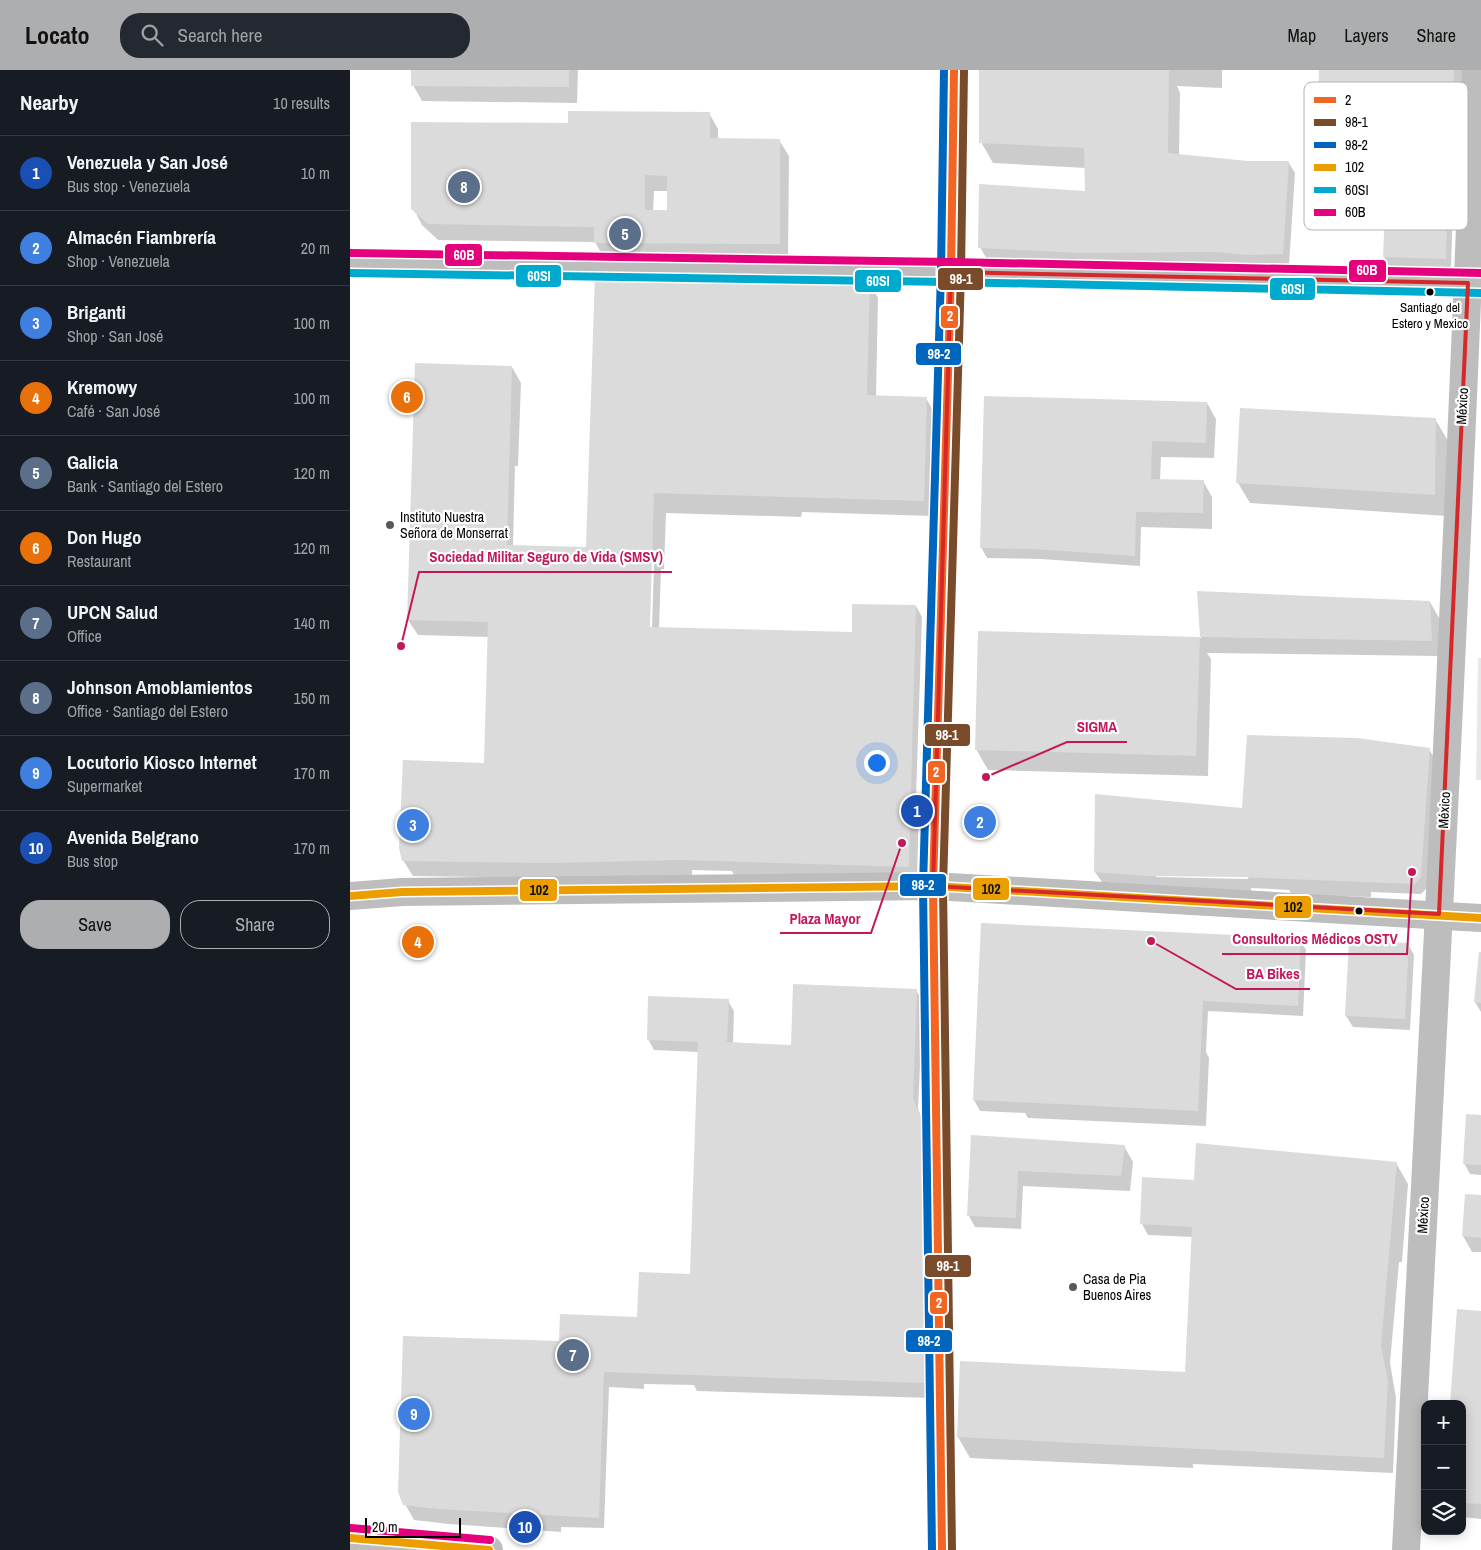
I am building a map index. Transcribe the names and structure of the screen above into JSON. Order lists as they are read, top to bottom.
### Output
{
  "streets": {
    "street": ["México"]
  },
  "places": [
    "Santiago del Estero y Mexico",
    "Instituto Nuestra Señora de Monserrat",
    "Sociedad Militar Seguro de Vida (SMSV)",
    "SIGMA",
    "Plaza Mayor",
    "Consultorios Médicos OSTV",
    "BA Bikes",
    "Casa de Pia Buenos Aires"
  ],
  "lines": [
    "transit line 2",
    "transit line 98-1",
    "transit line 98-2",
    "transit line 60B",
    "transit line 60SI",
    "transit line 102"
  ],
  "legend": [
    "2",
    "98-1",
    "98-2",
    "102",
    "60SI",
    "60B"
  ],
  "scale_bar": "20 m",
  "page": {
    "header": "Locato",
    "search": "Search here",
    "nav": ["Map", "Layers", "Share"],
    "heading": ["Nearby", "10 results"],
    "list": [
      {
        "mark": "1",
        "name": "Venezuela y San José",
        "note": "Bus stop · Venezuela",
        "value": "10 m"
      },
      {
        "mark": "2",
        "name": "Almacén Fiambrería",
        "note": "Shop · Venezuela",
        "value": "20 m"
      },
      {
        "mark": "3",
        "name": "Briganti",
        "note": "Shop · San José",
        "value": "100 m"
      },
      {
        "mark": "4",
        "name": "Kremowy",
        "note": "Café · San José",
        "value": "100 m"
      },
      {
        "mark": "5",
        "name": "Galicia",
        "note": "Bank · Santiago del Estero",
        "value": "120 m"
      },
      {
        "mark": "6",
        "name": "Don Hugo",
        "note": "Restaurant",
        "value": "120 m"
      },
      {
        "mark": "7",
        "name": "UPCN Salud",
        "note": "Office",
        "value": "140 m"
      },
      {
        "mark": "8",
        "name": "Johnson Amoblamientos",
        "note": "Office · Santiago del Estero",
        "value": "150 m"
      },
      {
        "mark": "9",
        "name": "Locutorio Kiosco Internet",
        "note": "Supermarket",
        "value": "170 m"
      },
      {
        "mark": "10",
        "name": "Avenida Belgrano",
        "note": "Bus stop",
        "value": "170 m"
      }
    ],
    "pins": [
      "8",
      "5",
      "6",
      "1",
      "2",
      "3",
      "4",
      "7",
      "9",
      "10"
    ],
    "buttons": ["Save", "Share"],
    "map_buttons": ["+", "−"],
    "scale": "20 m"
  }
}
